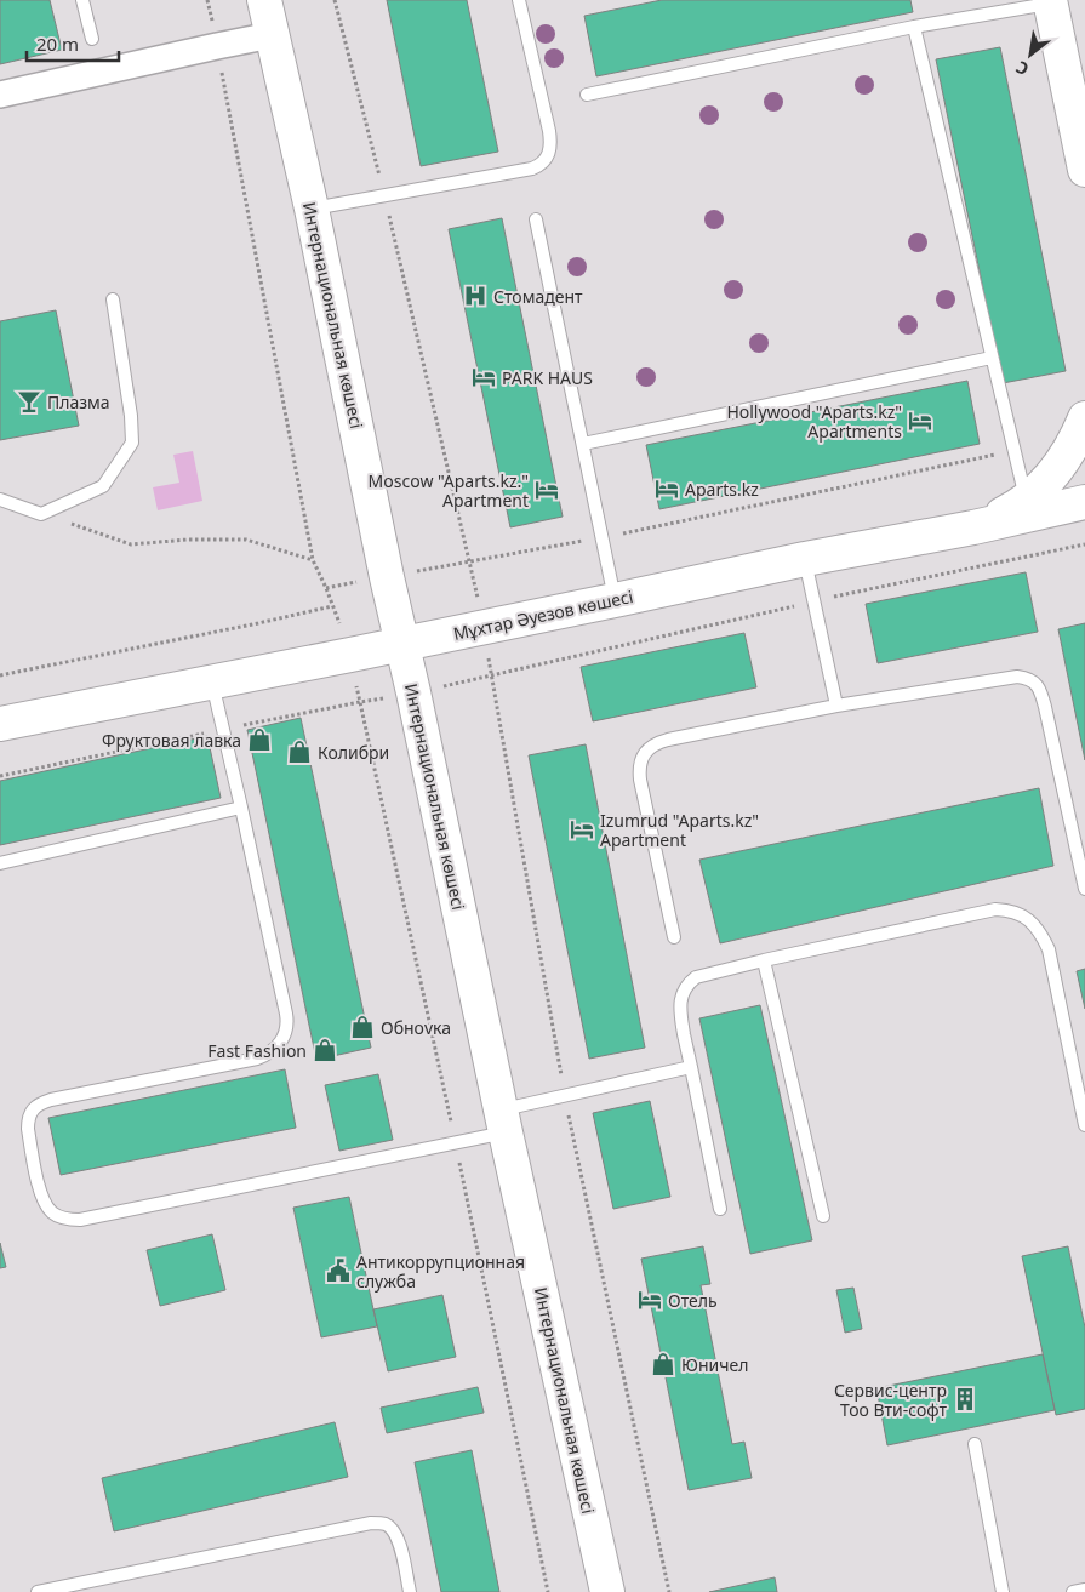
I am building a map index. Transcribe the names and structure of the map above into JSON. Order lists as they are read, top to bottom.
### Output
{
  "streets": {
    "main road": ["Интернациональная көшесі", "Мұхтар Әуезов көшесі"]
  },
  "crossings": [
    ["Интернациональная көшесі", "Мұхтар Әуезов көшесі"]
  ],
  "places": {
    "hospital": ["Стомадент"],
    "hotel": [
      "PARK HAUS",
      "Hollywood \"Aparts.kz\" Apartments",
      "Aparts.kz",
      "Moscow \"Aparts.kz.\" Apartment",
      "Izumrud \"Aparts.kz\" Apartment",
      "Отель"
    ],
    "bar": ["Плазма"],
    "shop": [
      "Фруктовая лавка",
      "Колибри",
      "Обноvка",
      "Fast Fashion",
      "Юничел"
    ],
    "public building": ["Антикоррупционная служба"],
    "building": ["Сервис-центр Тоо Вти-софт"]
  },
  "scale_bar": "20 m",
  "north": "bottom left"
}
